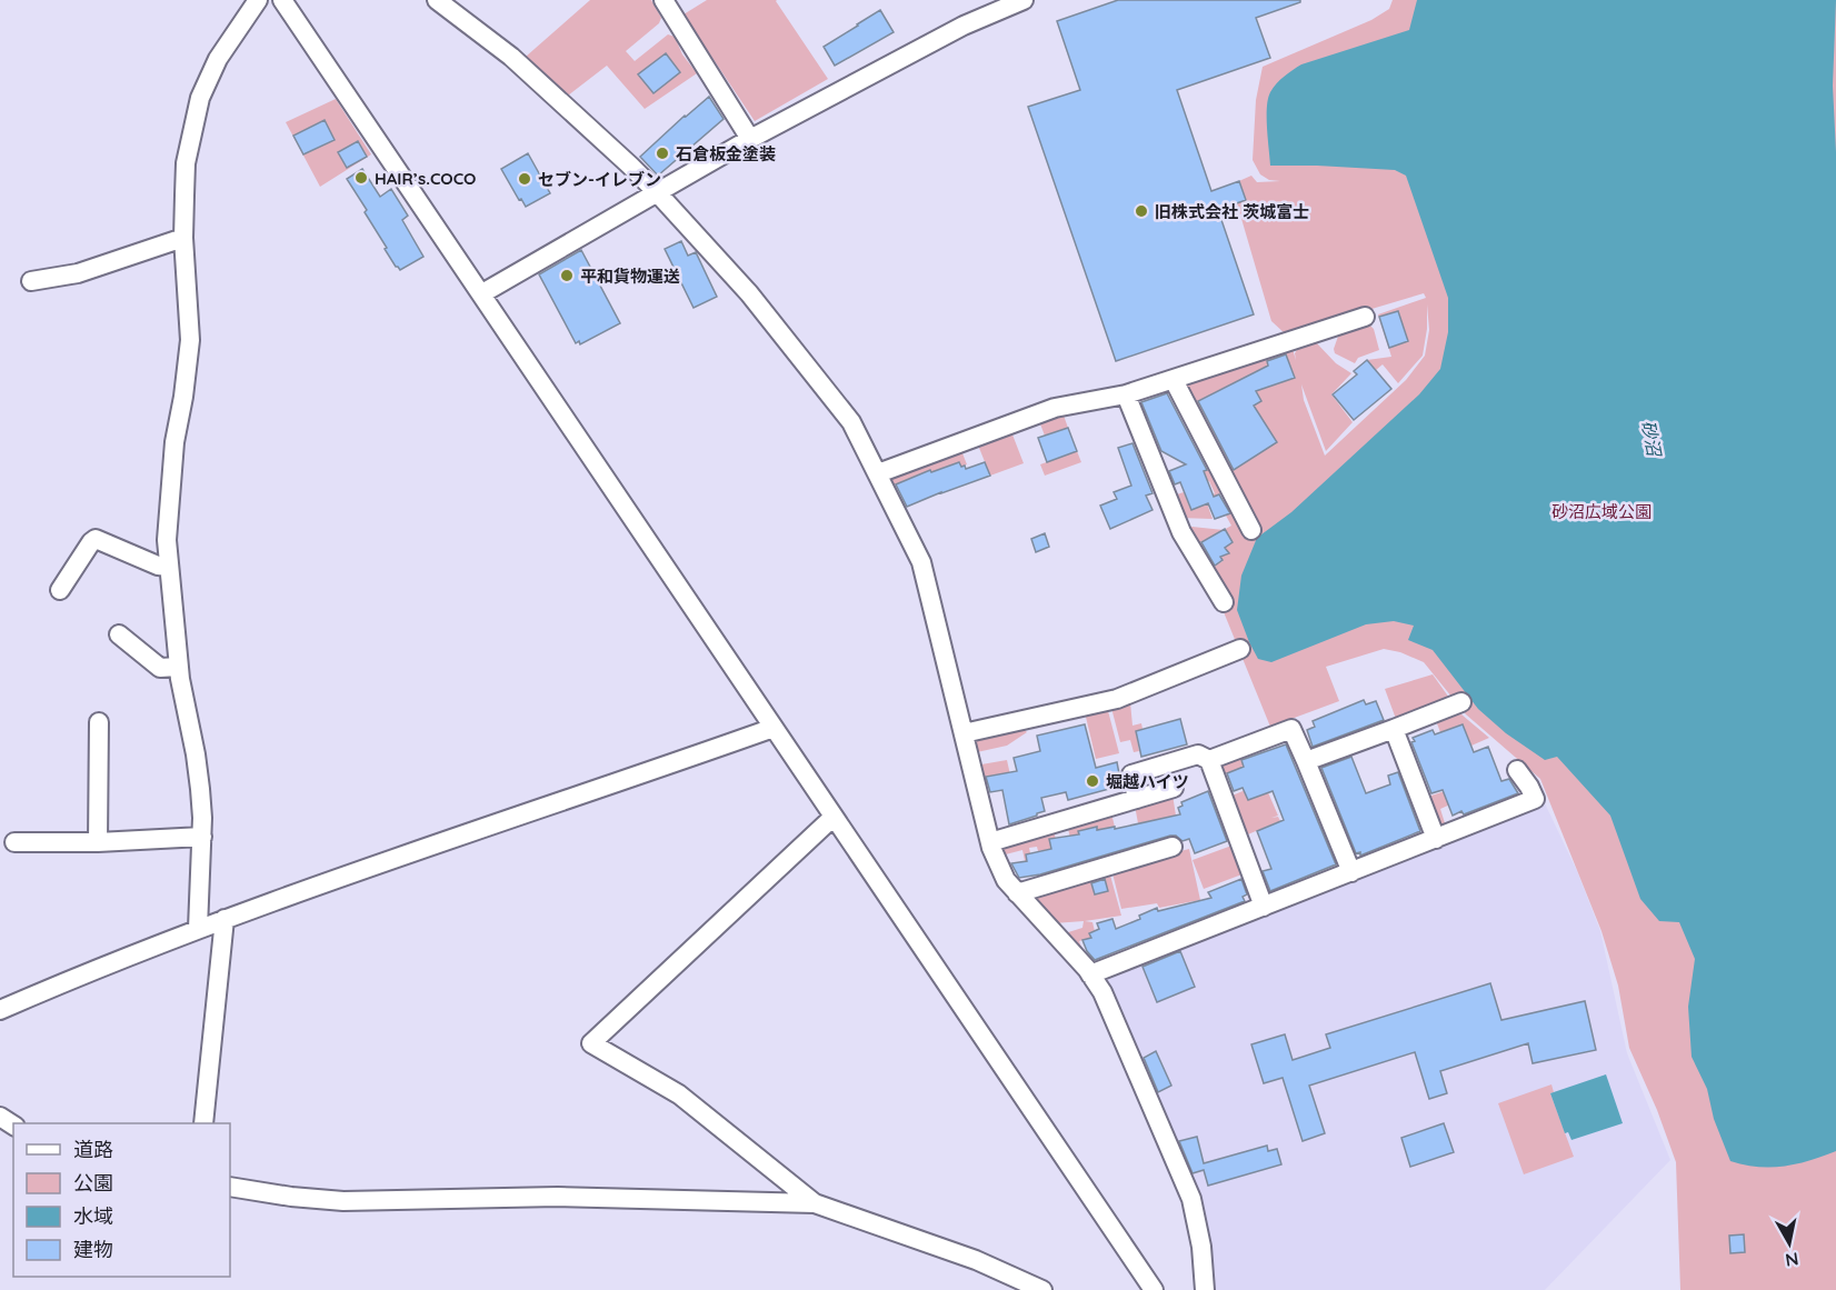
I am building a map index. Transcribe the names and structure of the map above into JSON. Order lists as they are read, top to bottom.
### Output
{
  "water": ["砂沼"],
  "parks": ["砂沼広域公園"],
  "places": [
    "石倉板金塗装",
    "HAIR’s.COCO",
    "セブン-イレブン",
    "旧株式会社 茨城富士",
    "平和貨物運送",
    "堀越ハイツ"
  ],
  "legend": [
    "道路",
    "公園",
    "水域",
    "建物"
  ],
  "north": "bottom"
}
